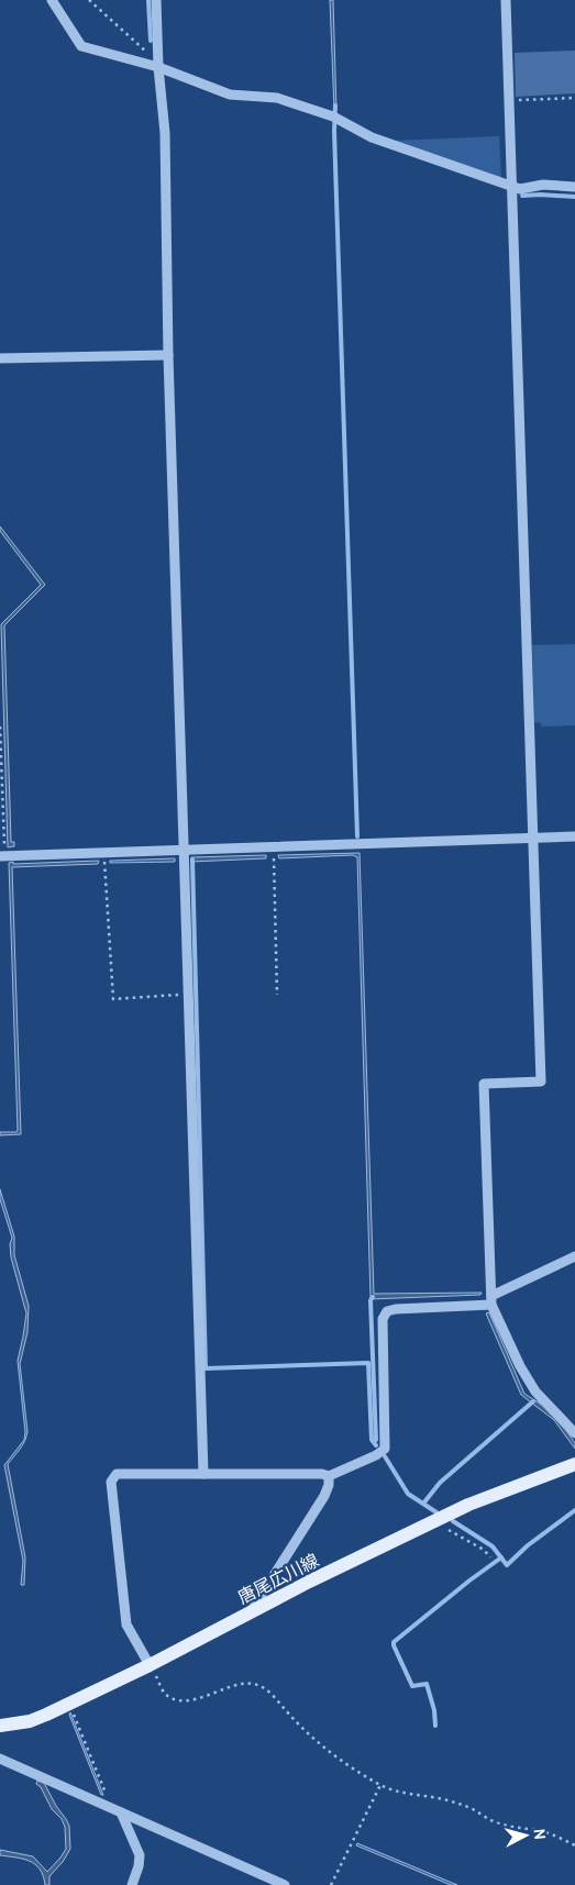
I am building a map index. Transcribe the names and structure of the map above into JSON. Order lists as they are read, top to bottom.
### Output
{
  "streets": {
    "main road": ["唐尾広川線"]
  },
  "north": "right"
}
